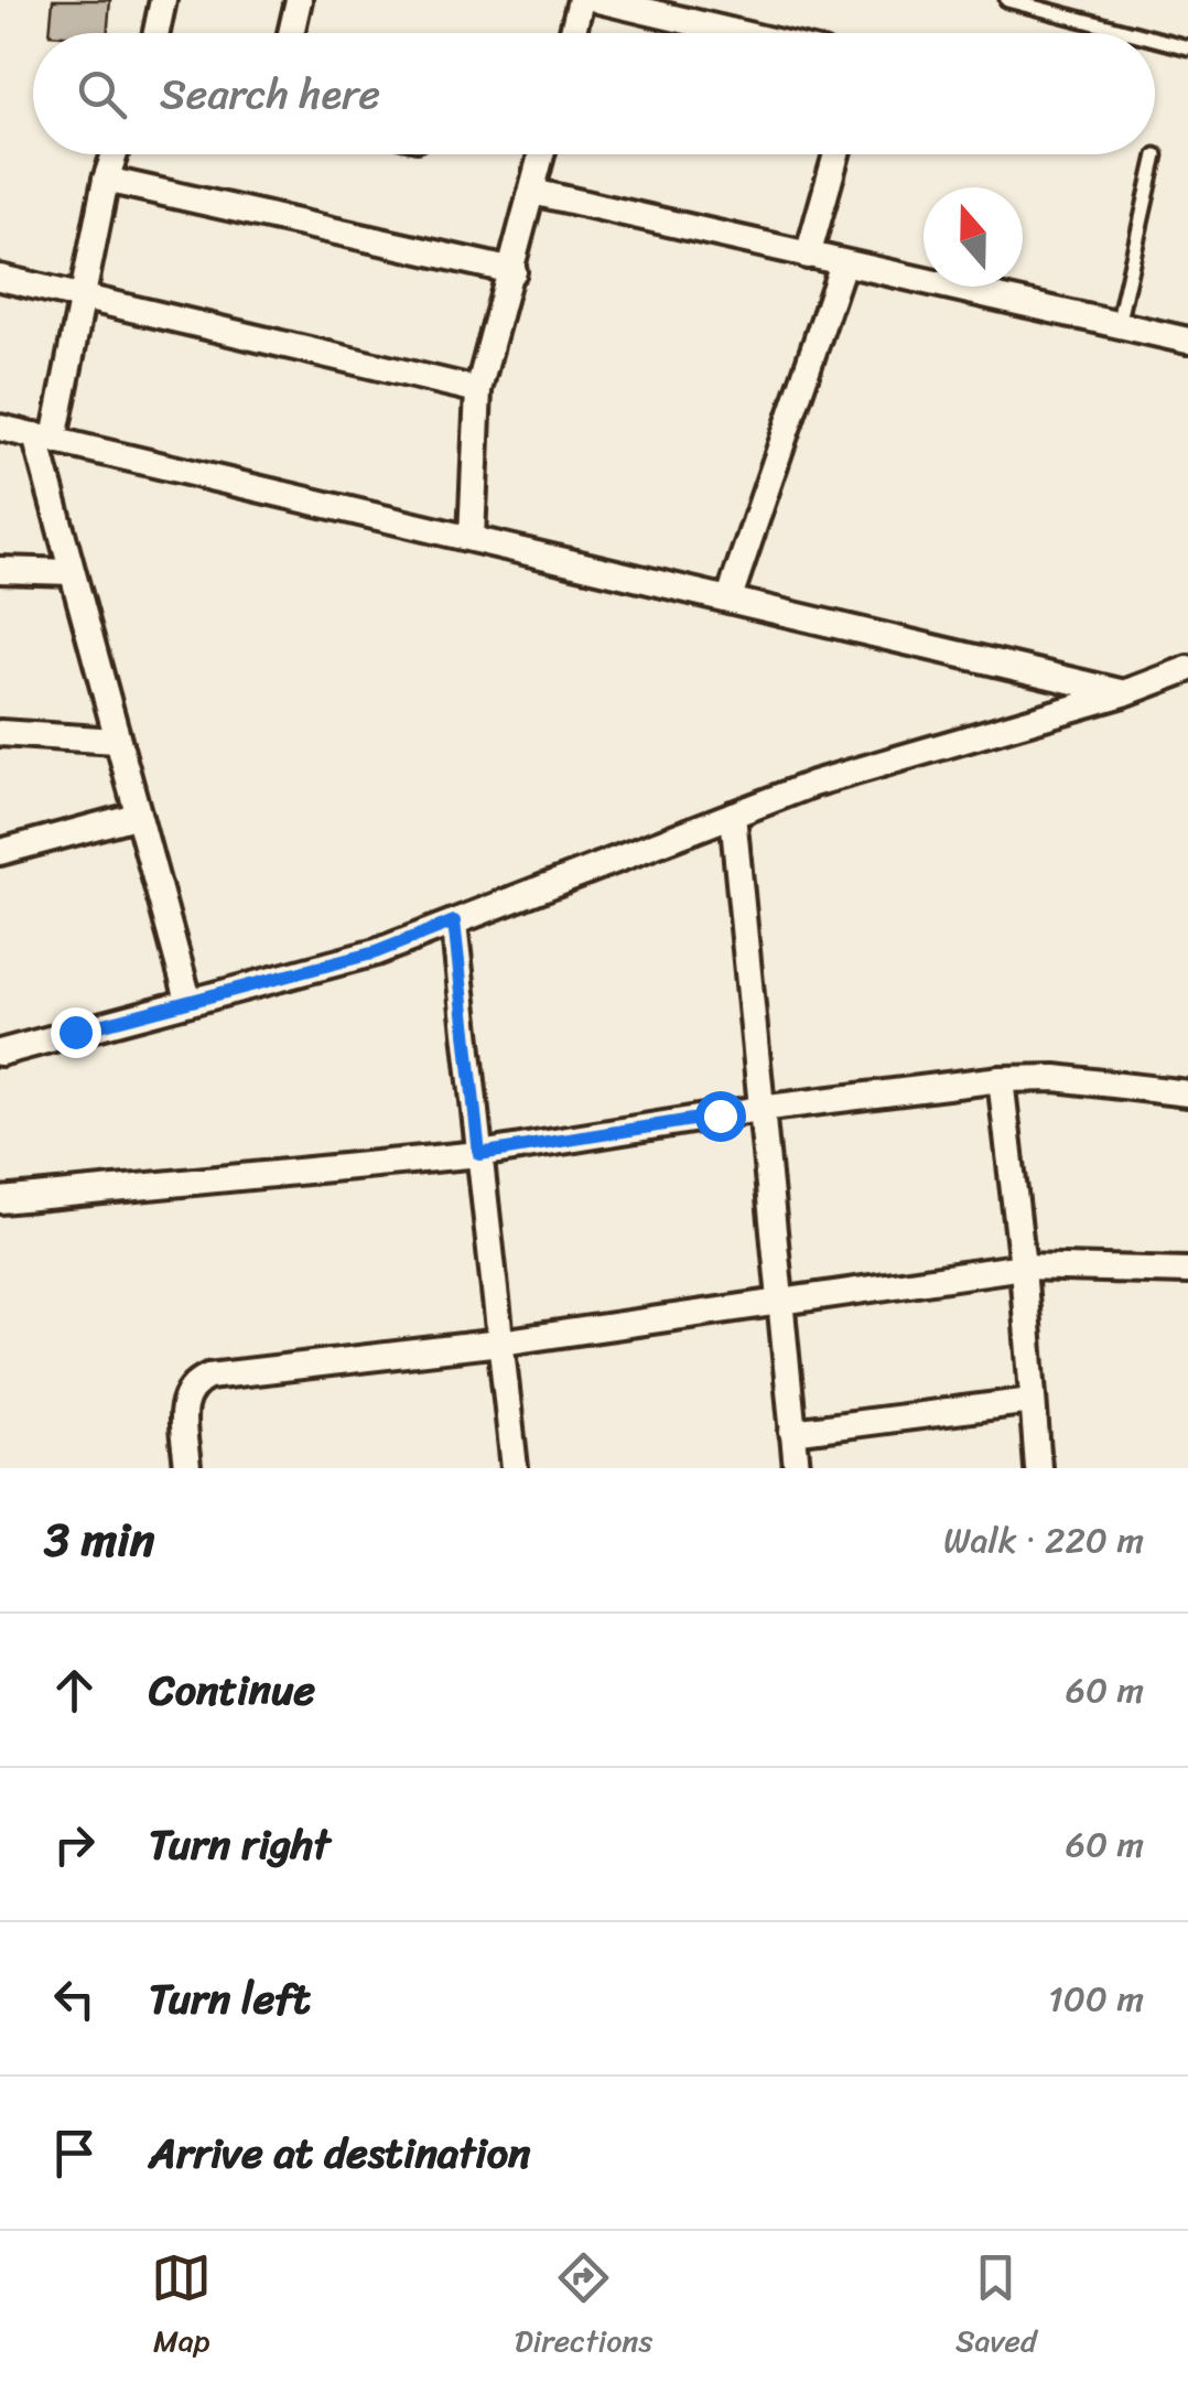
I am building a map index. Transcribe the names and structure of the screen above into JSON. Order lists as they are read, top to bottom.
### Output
{
  "north": "top",
  "page": {
    "search": "Search here",
    "heading": ["3 min", "Walk · 220 m"],
    "list": [
      ["Continue", "60 m"],
      ["Turn right", "60 m"],
      ["Turn left", "100 m"],
      "Arrive at destination"
    ],
    "nav": ["Map", "Directions", "Saved"]
  }
}
